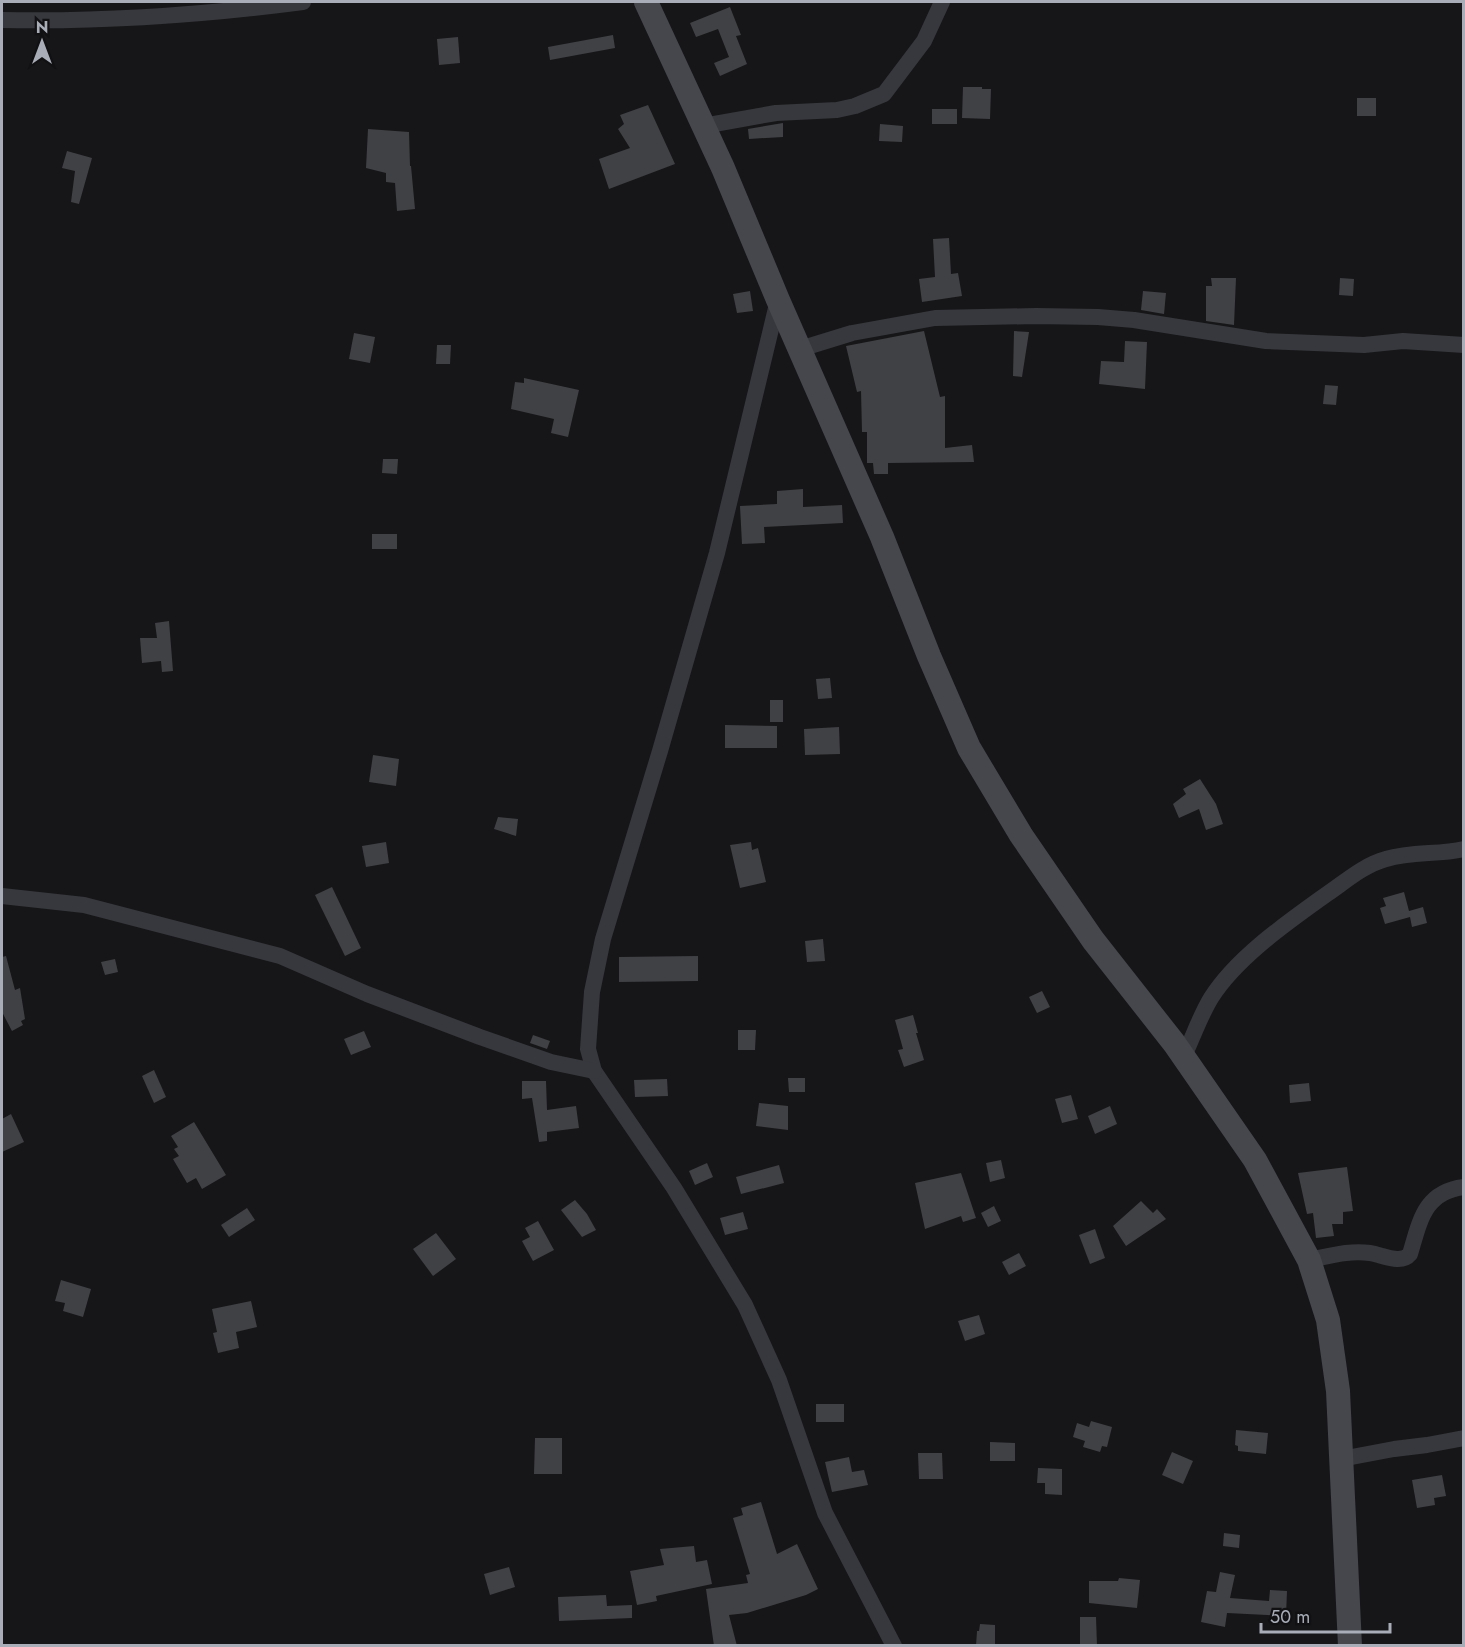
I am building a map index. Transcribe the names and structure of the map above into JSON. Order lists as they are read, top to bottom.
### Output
{
  "scale_bar": "50 m",
  "north": "top"
}
